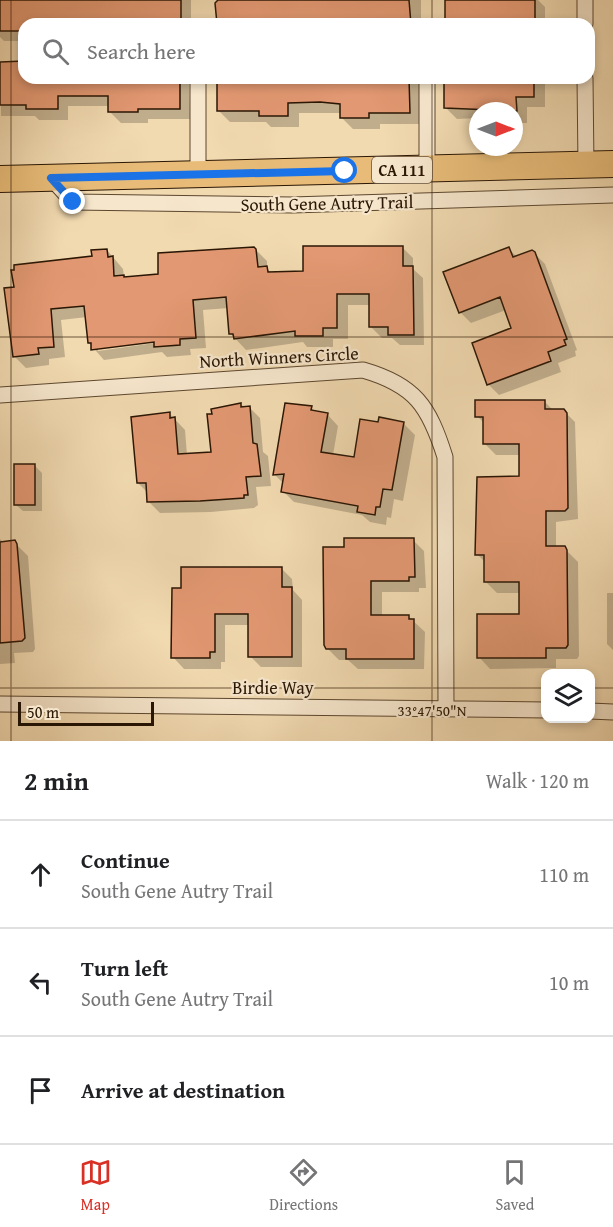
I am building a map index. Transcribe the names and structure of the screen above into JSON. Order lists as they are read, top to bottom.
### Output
{
  "streets": {
    "main road": ["CA 111", "South Gene Autry Trail"],
    "street": ["North Winners Circle", "Birdie Way"]
  },
  "crossings": [
    ["North Winners Circle", "Birdie Way"]
  ],
  "scale_bar": "50 m",
  "north": "right",
  "page": {
    "search": "Search here",
    "scale": "50 m",
    "heading": ["2 min", "Walk · 120 m"],
    "list": [
      ["Continue", "South Gene Autry Trail", "110 m"],
      ["Turn left", "South Gene Autry Trail", "10 m"],
      "Arrive at destination"
    ],
    "nav": ["Map", "Directions", "Saved"]
  },
  "coordinates": ["33°47'50\"N"]
}
